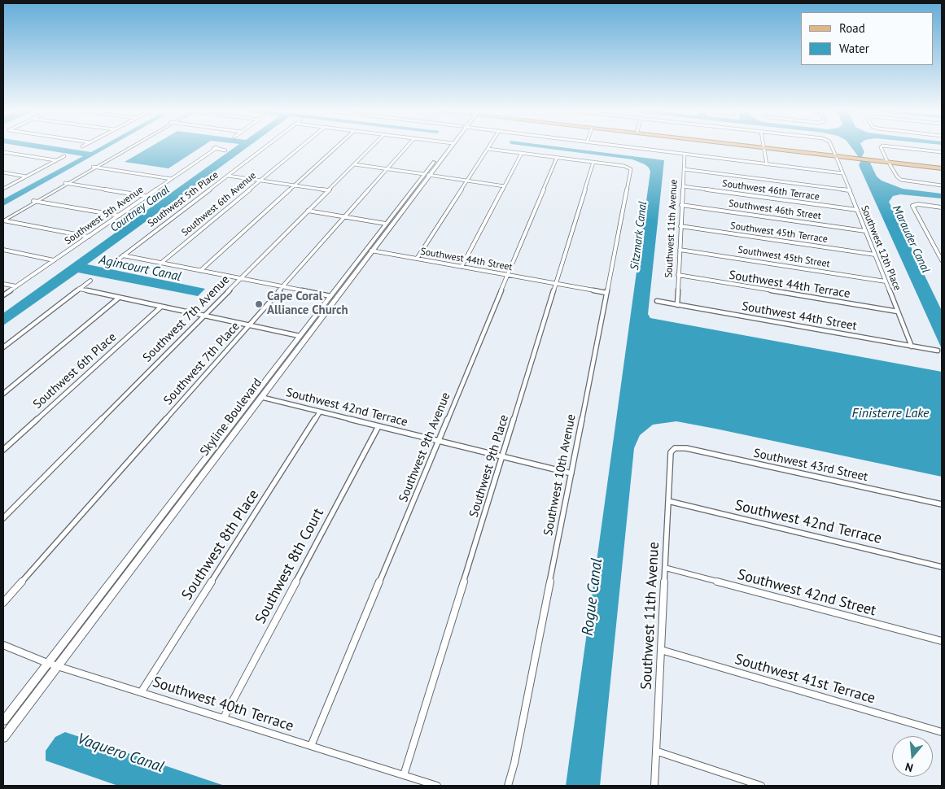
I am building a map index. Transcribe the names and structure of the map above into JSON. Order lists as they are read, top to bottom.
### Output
{
  "streets": {
    "street": [
      "Southwest 46th Terrace",
      "Southwest 5th Place",
      "Southwest 6th Avenue",
      "Southwest 46th Street",
      "Southwest 5th Avenue",
      "Southwest 11th Avenue",
      "Southwest 45th Terrace",
      "Southwest 12th Place",
      "Southwest 45th Street",
      "Southwest 44th Street",
      "Southwest 44th Terrace",
      "Southwest 7th Avenue",
      "Southwest 7th Place",
      "Southwest 6th Place",
      "Southwest 42nd Terrace",
      "Skyline Boulevard",
      "Southwest 9th Avenue",
      "Southwest 43rd Street",
      "Southwest 9th Place",
      "Southwest 10th Avenue",
      "Southwest 8th Place",
      "Southwest 8th Court",
      "Southwest 42nd Street",
      "Southwest 41st Terrace",
      "Southwest 40th Terrace"
    ]
  },
  "crossings": [
    ["Southwest 46th Terrace", "Southwest 11th Avenue"],
    ["Southwest 46th Terrace", "Southwest 12th Place"],
    ["Southwest 46th Street", "Southwest 11th Avenue"],
    ["Southwest 46th Street", "Southwest 12th Place"],
    ["Southwest 11th Avenue", "Southwest 45th Terrace"],
    ["Southwest 11th Avenue", "Southwest 45th Street"],
    ["Southwest 11th Avenue", "Southwest 44th Street"],
    ["Southwest 11th Avenue", "Southwest 44th Terrace"],
    ["Southwest 11th Avenue", "Southwest 42nd Terrace"],
    ["Southwest 11th Avenue", "Southwest 43rd Street"],
    ["Southwest 11th Avenue", "Southwest 42nd Street"],
    ["Southwest 11th Avenue", "Southwest 41st Terrace"],
    ["Southwest 45th Terrace", "Southwest 12th Place"],
    ["Southwest 12th Place", "Southwest 45th Street"],
    ["Southwest 12th Place", "Southwest 44th Street"],
    ["Southwest 12th Place", "Southwest 44th Terrace"],
    ["Southwest 44th Street", "Skyline Boulevard"],
    ["Southwest 44th Street", "Southwest 9th Avenue"],
    ["Southwest 44th Street", "Southwest 9th Place"],
    ["Southwest 44th Street", "Southwest 10th Avenue"],
    ["Southwest 42nd Terrace", "Skyline Boulevard"],
    ["Southwest 42nd Terrace", "Southwest 9th Avenue"],
    ["Southwest 42nd Terrace", "Southwest 9th Place"],
    ["Southwest 42nd Terrace", "Southwest 10th Avenue"],
    ["Southwest 42nd Terrace", "Southwest 8th Place"],
    ["Southwest 42nd Terrace", "Southwest 8th Court"],
    ["Skyline Boulevard", "Southwest 40th Terrace"],
    ["Southwest 9th Avenue", "Southwest 40th Terrace"],
    ["Southwest 9th Place", "Southwest 10th Avenue"],
    ["Southwest 9th Place", "Southwest 40th Terrace"],
    ["Southwest 8th Place", "Southwest 40th Terrace"],
    ["Southwest 8th Court", "Southwest 40th Terrace"]
  ],
  "water": [
    "Courtney Canal",
    "Sitzmark Canal",
    "Marauder Canal",
    "Agincourt Canal",
    "Finisterre Lake",
    "Rogue Canal",
    "Vaquero Canal"
  ],
  "places": ["Cape Coral Alliance Church"],
  "legend": ["Road", "Water"],
  "north": "bottom"
}
